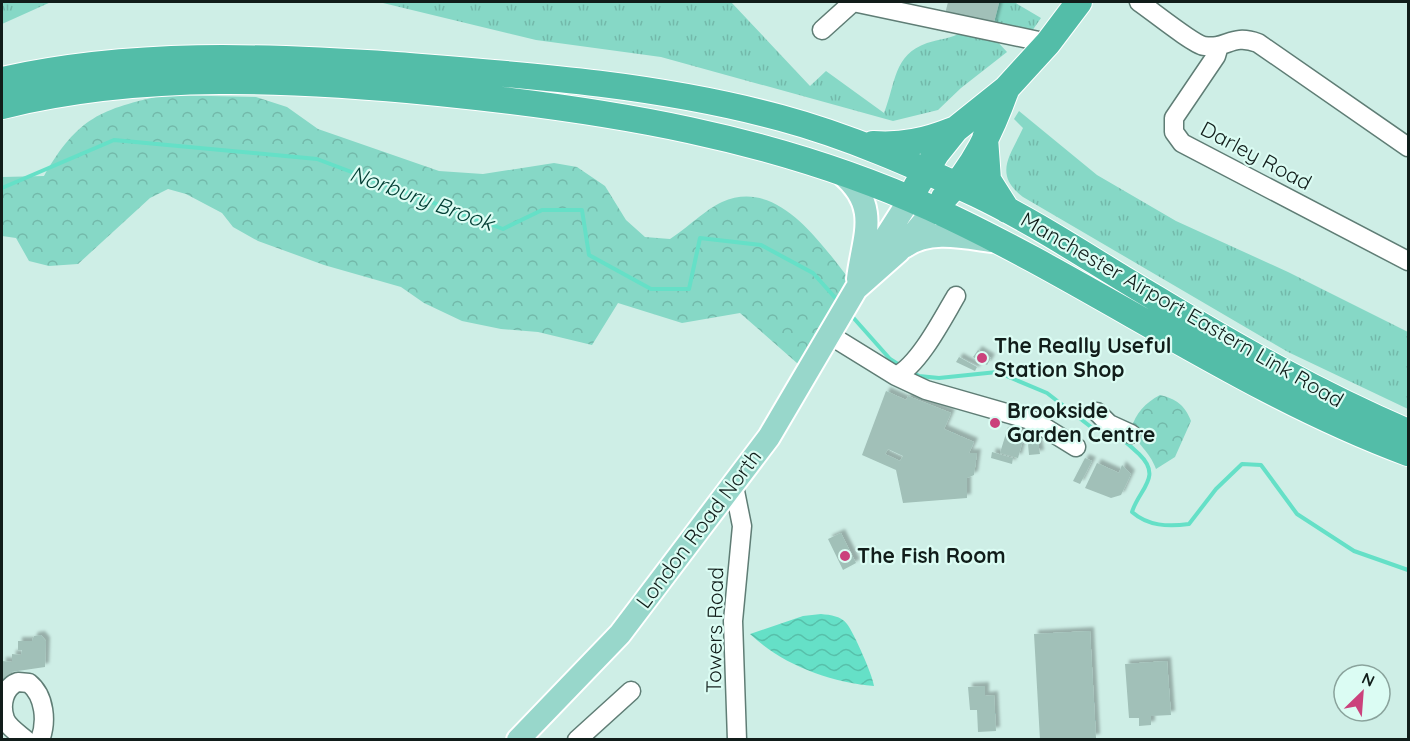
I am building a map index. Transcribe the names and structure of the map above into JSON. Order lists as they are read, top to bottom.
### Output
{
  "streets": {
    "highway": ["Manchester Airport Eastern Link Road"],
    "main road": ["London Road North"],
    "street": ["Darley Road", "Towers Road"]
  },
  "crossings": [
    ["Manchester Airport Eastern Link Road", "London Road North"],
    ["London Road North", "Towers Road"]
  ],
  "water": ["Norbury Brook"],
  "places": ["The Really Useful Station Shop", "Brookside Garden Centre", "The Fish Room"],
  "north": "top right"
}
